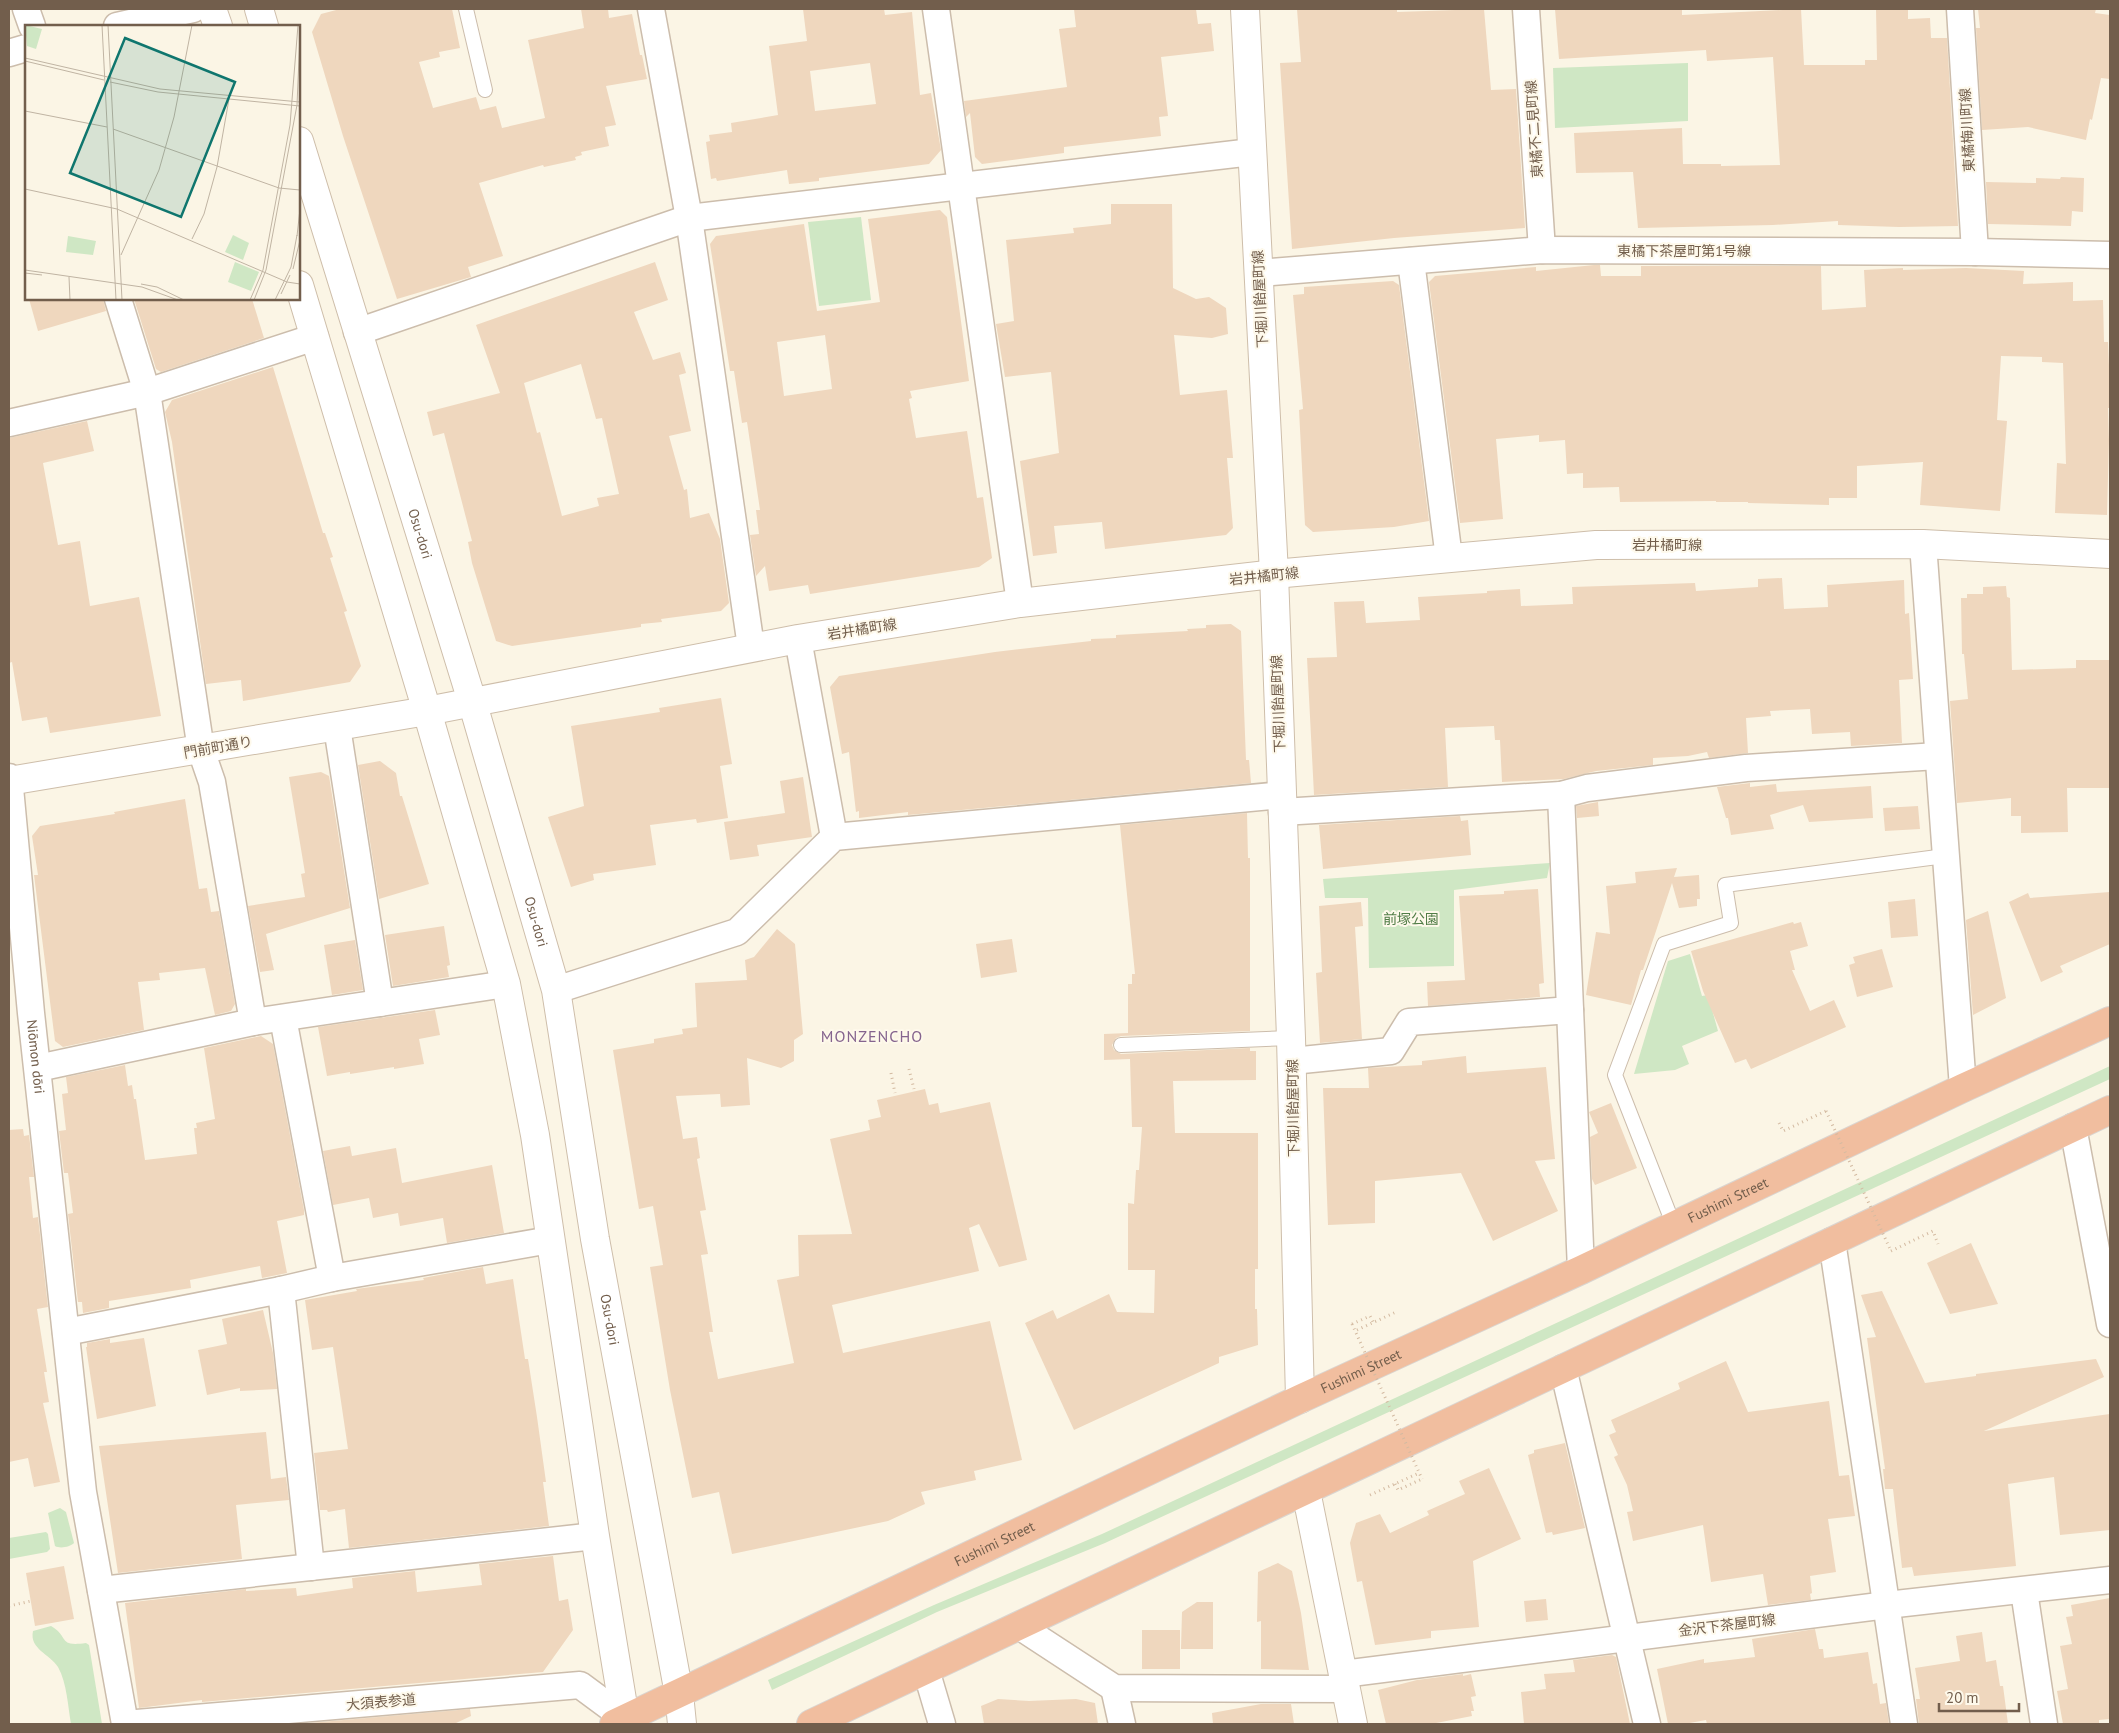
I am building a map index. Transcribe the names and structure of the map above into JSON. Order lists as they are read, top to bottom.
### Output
{
  "streets": {
    "highway": ["Fushimi Street"],
    "street": [
      "東橘不二見町線",
      "東橘梅川町線",
      "東橘下茶屋町第1号線",
      "下堀川飴屋町線",
      "Osu-dori",
      "岩井橘町線",
      "門前町通り",
      "Niōmon dōri",
      "金沢下茶屋町線",
      "大須表参道"
    ]
  },
  "crossings": [
    ["東橘不二見町線", "東橘下茶屋町第1号線"],
    ["東橘梅川町線", "東橘下茶屋町第1号線"],
    ["東橘下茶屋町第1号線", "下堀川飴屋町線"],
    ["下堀川飴屋町線", "岩井橘町線"],
    ["下堀川飴屋町線", "Fushimi Street"],
    ["Osu-dori", "岩井橘町線"],
    ["Osu-dori", "Fushimi Street"],
    ["岩井橘町線", "門前町通り"],
    ["門前町通り", "Niōmon dōri"],
    ["Niōmon dōri", "大須表参道"],
    ["Fushimi Street", "大須表参道"]
  ],
  "districts": ["MONZENCHO"],
  "parks": ["前塚公園"],
  "scale_bar": "20 m"
}
